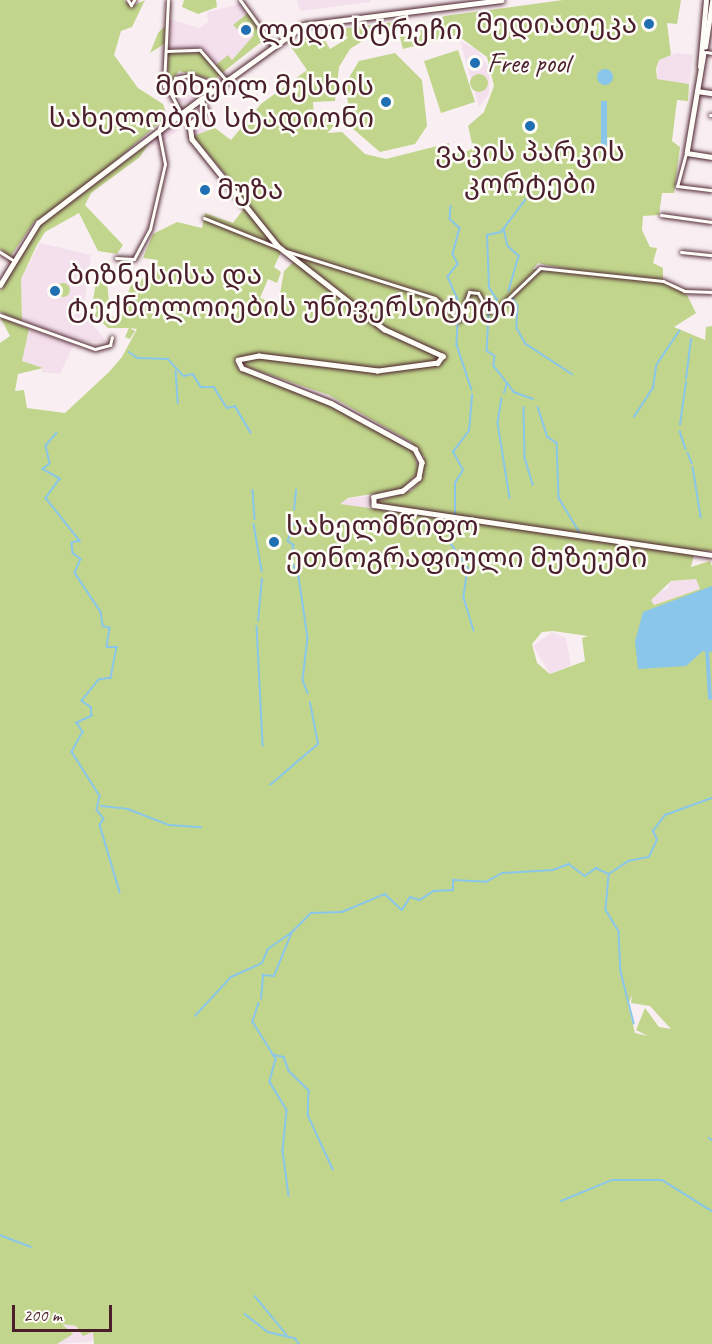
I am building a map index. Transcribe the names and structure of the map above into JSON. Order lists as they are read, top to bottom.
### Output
{
  "places": [
    "მედიათეკა",
    "ლედი სტრეჩი",
    "Free pool",
    "მიხეილ მესხის სახელობის სტადიონი",
    "ვაკის პარკის კორტები",
    "მუზა",
    "ბიზნესისა და ტექნოლოიების უნივერსიტეტი",
    "სახელმწიფო ეთნოგრაფიული მუზეუმი"
  ],
  "scale_bar": "200 m"
}
